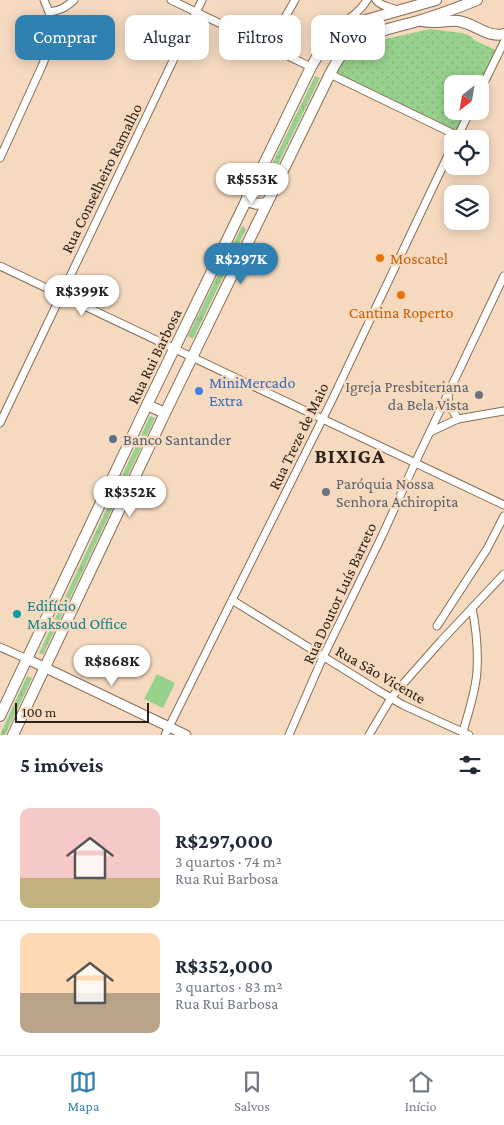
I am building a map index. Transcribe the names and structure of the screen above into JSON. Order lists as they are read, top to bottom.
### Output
{
  "streets": {
    "main road": ["Rua Rui Barbosa"],
    "street": [
      "Rua Conselheiro Ramalho",
      "Rua Treze de Maio",
      "Rua Doutor Luís Barreto",
      "Rua São Vicente"
    ]
  },
  "crossings": [
    ["Rua Treze de Maio", "Rua São Vicente"],
    ["Rua Doutor Luís Barreto", "Rua São Vicente"]
  ],
  "districts": ["BIXIGA"],
  "places": [
    "Moscatel",
    "Cantina Roperto",
    "MiniMercado Extra",
    "Igreja Presbiteriana da Bela Vista",
    "Banco Santander",
    "Paróquia Nossa Senhora Achiropita",
    "Edifício Maksoud Office"
  ],
  "scale_bar": "100 m",
  "north": "bottom left",
  "page": {
    "chip": [
      "Comprar",
      "Alugar",
      "Filtros",
      "Novo"
    ],
    "price": [
      "R$553K",
      "R$297K",
      "R$399K",
      "R$352K",
      "R$868K"
    ],
    "scale": "100 m",
    "heading": "5 imóveis",
    "list": [
      {
        "name": "R$297,000",
        "note": "3 quartos · 74 m² · Rua Rui Barbosa"
      },
      {
        "name": "R$352,000",
        "note": "3 quartos · 83 m² · Rua Rui Barbosa"
      }
    ],
    "tabs": ["Mapa", "Salvos", "Início"]
  }
}
